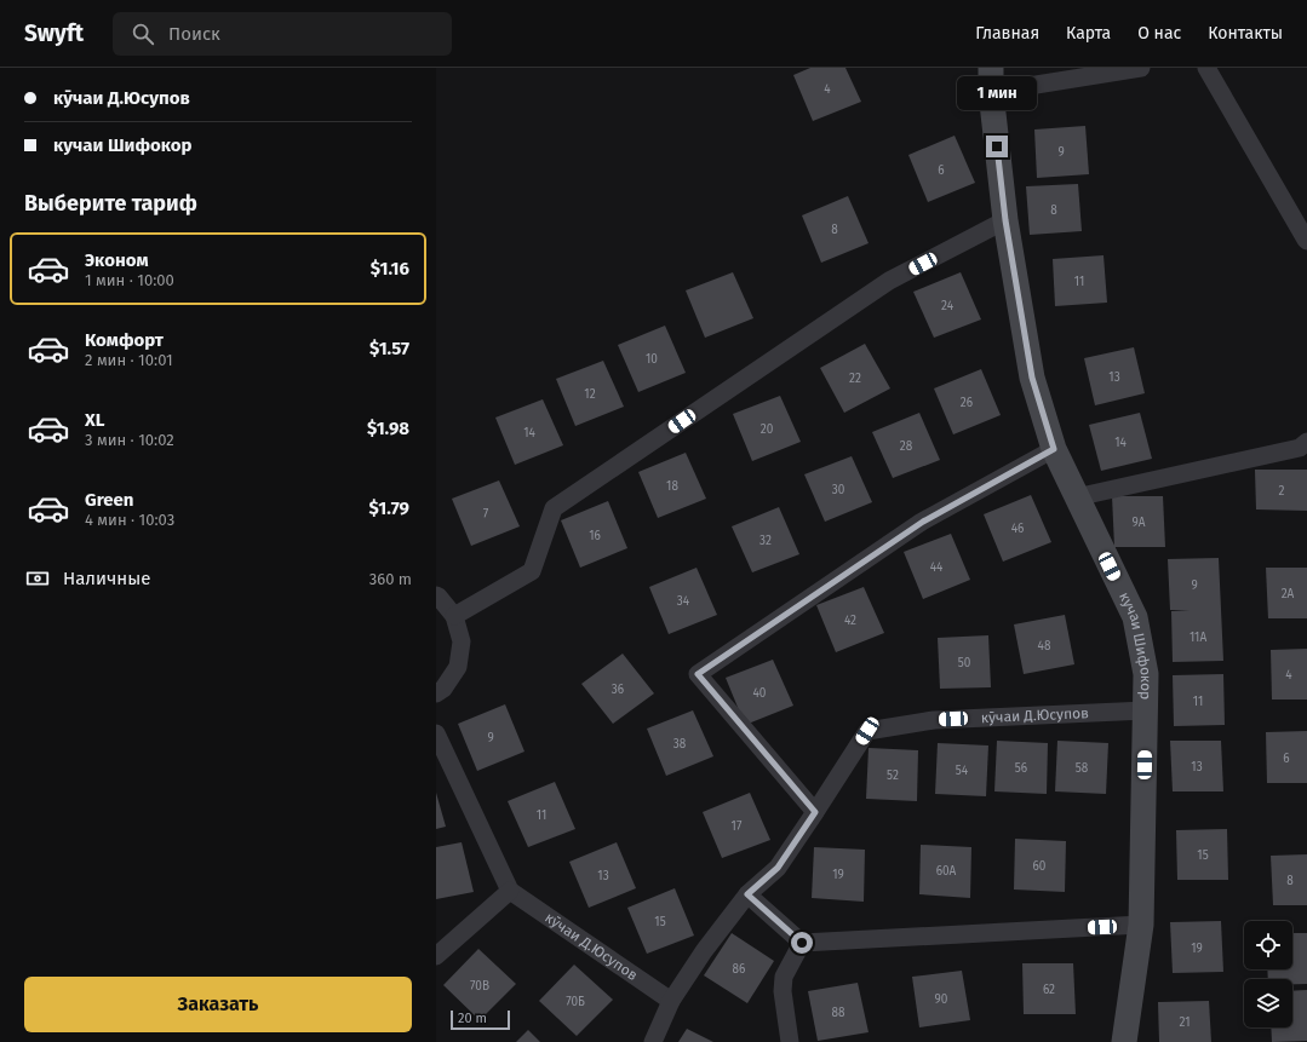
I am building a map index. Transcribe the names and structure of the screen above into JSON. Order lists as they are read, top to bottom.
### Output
{
  "streets": {
    "street": ["кучаи Шифокор", "кӯчаи Д.Юсупов"]
  },
  "crossings": [
    ["кучаи Шифокор", "кӯчаи Д.Юсупов"]
  ],
  "house_numbers": [
    "4",
    "9",
    "6",
    "8",
    "8",
    "11",
    "24",
    "10",
    "13",
    "22",
    "12",
    "26",
    "20",
    "14",
    "14",
    "28",
    "18",
    "30",
    "2",
    "7",
    "9А",
    "46",
    "16",
    "32",
    "44",
    "9",
    "2А",
    "34",
    "42",
    "11А",
    "48",
    "50",
    "4",
    "36",
    "40",
    "11",
    "9",
    "38",
    "6",
    "13",
    "56",
    "58",
    "54",
    "52",
    "11",
    "17",
    "15",
    "60",
    "60А",
    "19",
    "13",
    "8",
    "15",
    "19",
    "86",
    "70В",
    "62",
    "90",
    "70Б",
    "88",
    "21"
  ],
  "scale_bar": "20 m",
  "page": {
    "header": "Swyft",
    "search": "Поиск",
    "nav": [
      "Главная",
      "Карта",
      "О нас",
      "Контакты"
    ],
    "banner": ["кӯчаи Д.Юсупов", "кучаи Шифокор"],
    "bubble": "1 мин",
    "heading": "Выберите тариф",
    "list": [
      {
        "name": "Эконом",
        "note": "1 мин · 10:00",
        "value": "$1.16"
      },
      {
        "name": "Комфорт",
        "note": "2 мин · 10:01",
        "value": "$1.57"
      },
      {
        "name": "XL",
        "note": "3 мин · 10:02",
        "value": "$1.98"
      },
      {
        "name": "Green",
        "note": "4 мин · 10:03",
        "value": "$1.79"
      }
    ],
    "pay": ["Наличные", "360 m"],
    "buttons": "Заказать",
    "scale": "20 m"
  }
}
